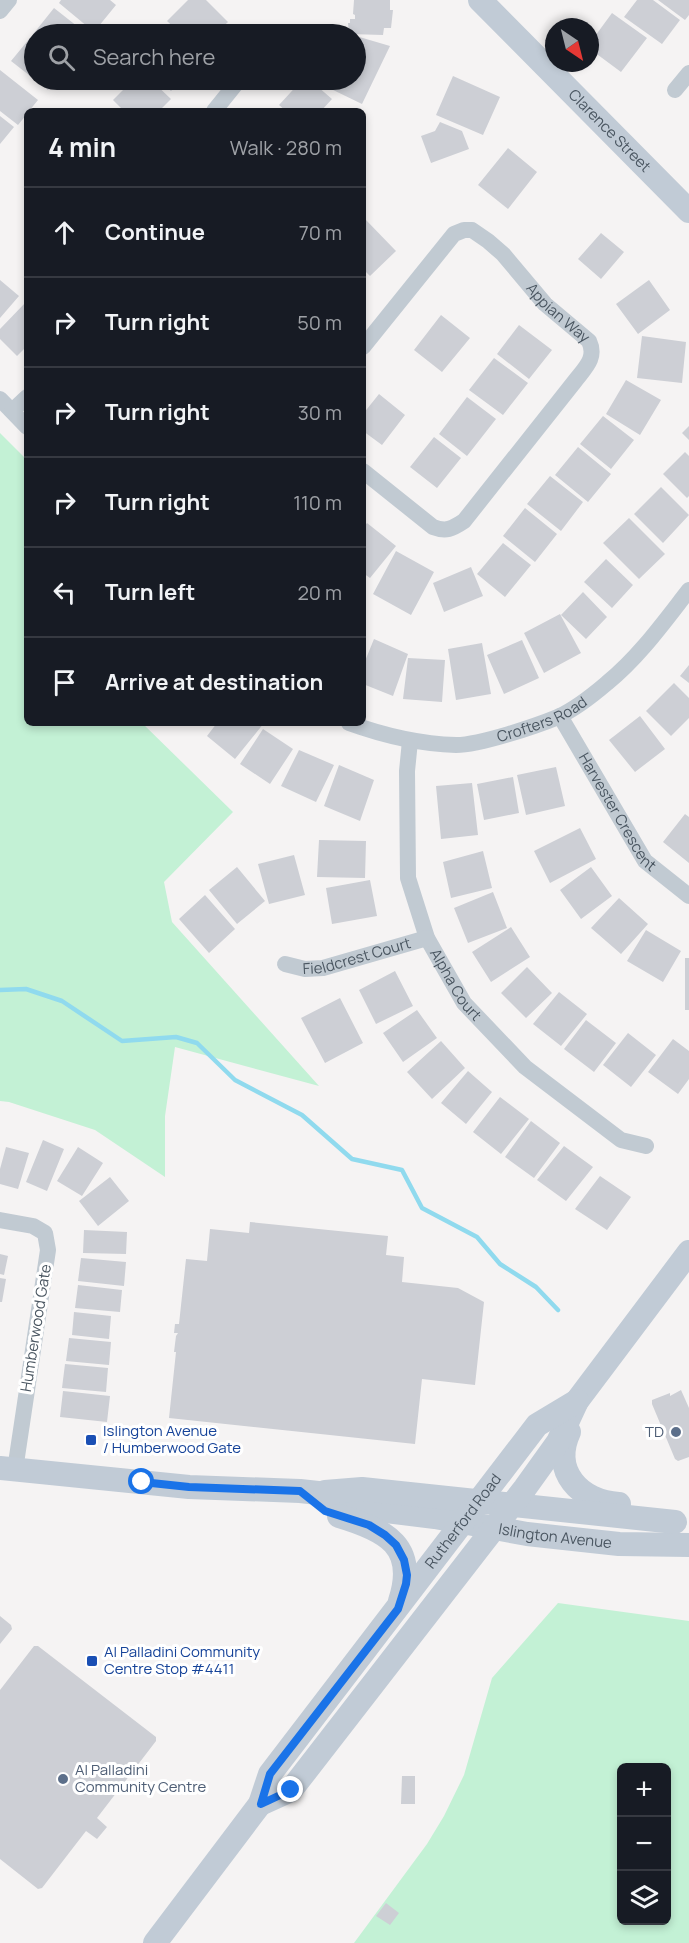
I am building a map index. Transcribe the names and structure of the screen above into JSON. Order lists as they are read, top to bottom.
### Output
{
  "streets": {
    "main road": ["Clarence Street", "Rutherford Road", "Islington Avenue"],
    "street": [
      "Appian Way",
      "Crofters Road",
      "Harvester Crescent",
      "Fieldcrest Court",
      "Alpha Court",
      "Humberwood Gate"
    ]
  },
  "crossings": [
    ["Crofters Road", "Harvester Crescent"],
    ["Crofters Road", "Alpha Court"],
    ["Fieldcrest Court", "Alpha Court"],
    ["Humberwood Gate", "Islington Avenue"],
    ["Rutherford Road", "Islington Avenue"]
  ],
  "places": {
    "other": ["TD", "Al Palladini Community Centre"],
    "transit": ["Islington Avenue / Humberwood Gate", "Al Palladini Community Centre Stop #4411"]
  },
  "north": "bottom right",
  "page": {
    "search": "Search here",
    "heading": ["4 min", "Walk · 280 m"],
    "list": [
      ["Continue", "70 m"],
      ["Turn right", "50 m"],
      ["Turn right", "30 m"],
      ["Turn right", "110 m"],
      ["Turn left", "20 m"],
      "Arrive at destination"
    ],
    "map_buttons": ["+", "−"]
  }
}
